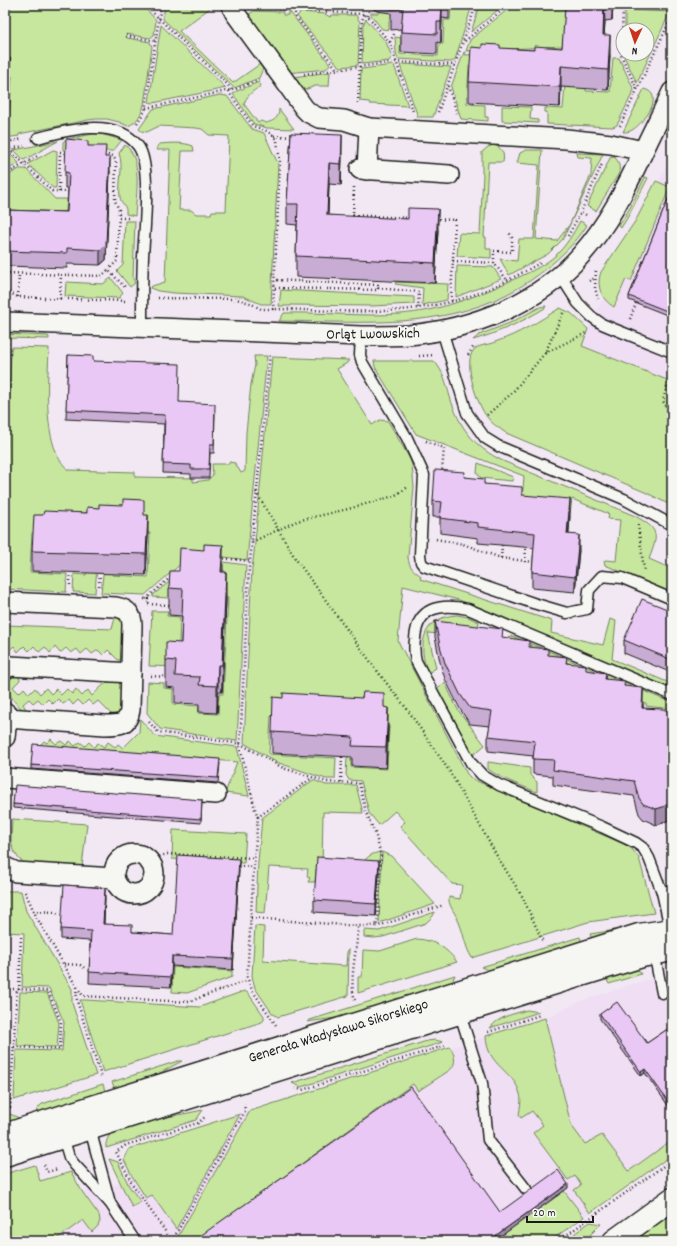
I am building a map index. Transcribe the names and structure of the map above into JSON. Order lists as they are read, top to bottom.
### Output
{
  "streets": {
    "street": ["Orląt Lwowskich", "Generała Władysława Sikorskiego"]
  },
  "scale_bar": "20 m",
  "north": "bottom"
}
